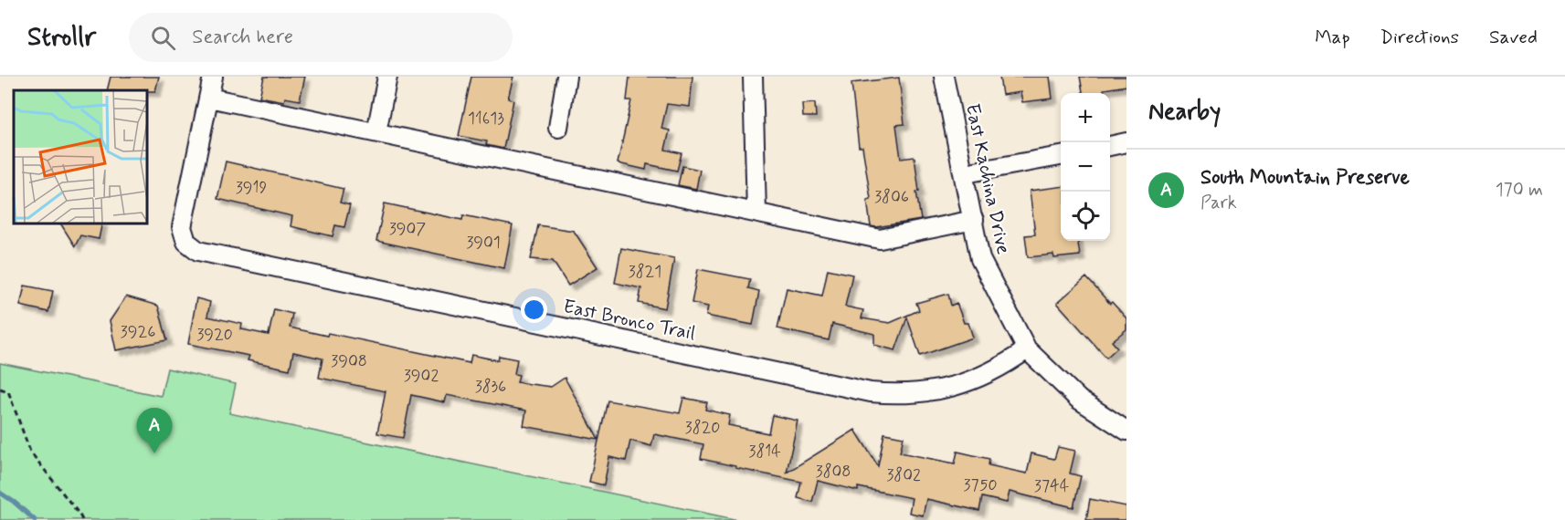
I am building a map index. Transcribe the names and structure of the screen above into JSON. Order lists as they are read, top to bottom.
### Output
{
  "streets": {
    "street": ["East Kachina Drive", "East Bronco Trail"]
  },
  "crossings": [
    ["East Kachina Drive", "East Bronco Trail"]
  ],
  "house_numbers": [
    "11613",
    "3919",
    "3806",
    "3907",
    "3901",
    "3821",
    "3926",
    "3920",
    "3908",
    "3902",
    "3836",
    "3820",
    "3814",
    "3808",
    "3802",
    "3750",
    "3744"
  ],
  "page": {
    "header": "Strollr",
    "search": "Search here",
    "nav": ["Map", "Directions", "Saved"],
    "heading": "Nearby",
    "map_buttons": ["+", "−"],
    "list": [
      {
        "mark": "A",
        "name": "South Mountain Preserve",
        "note": "Park",
        "value": "170 m"
      }
    ],
    "pins": "A"
  }
}
